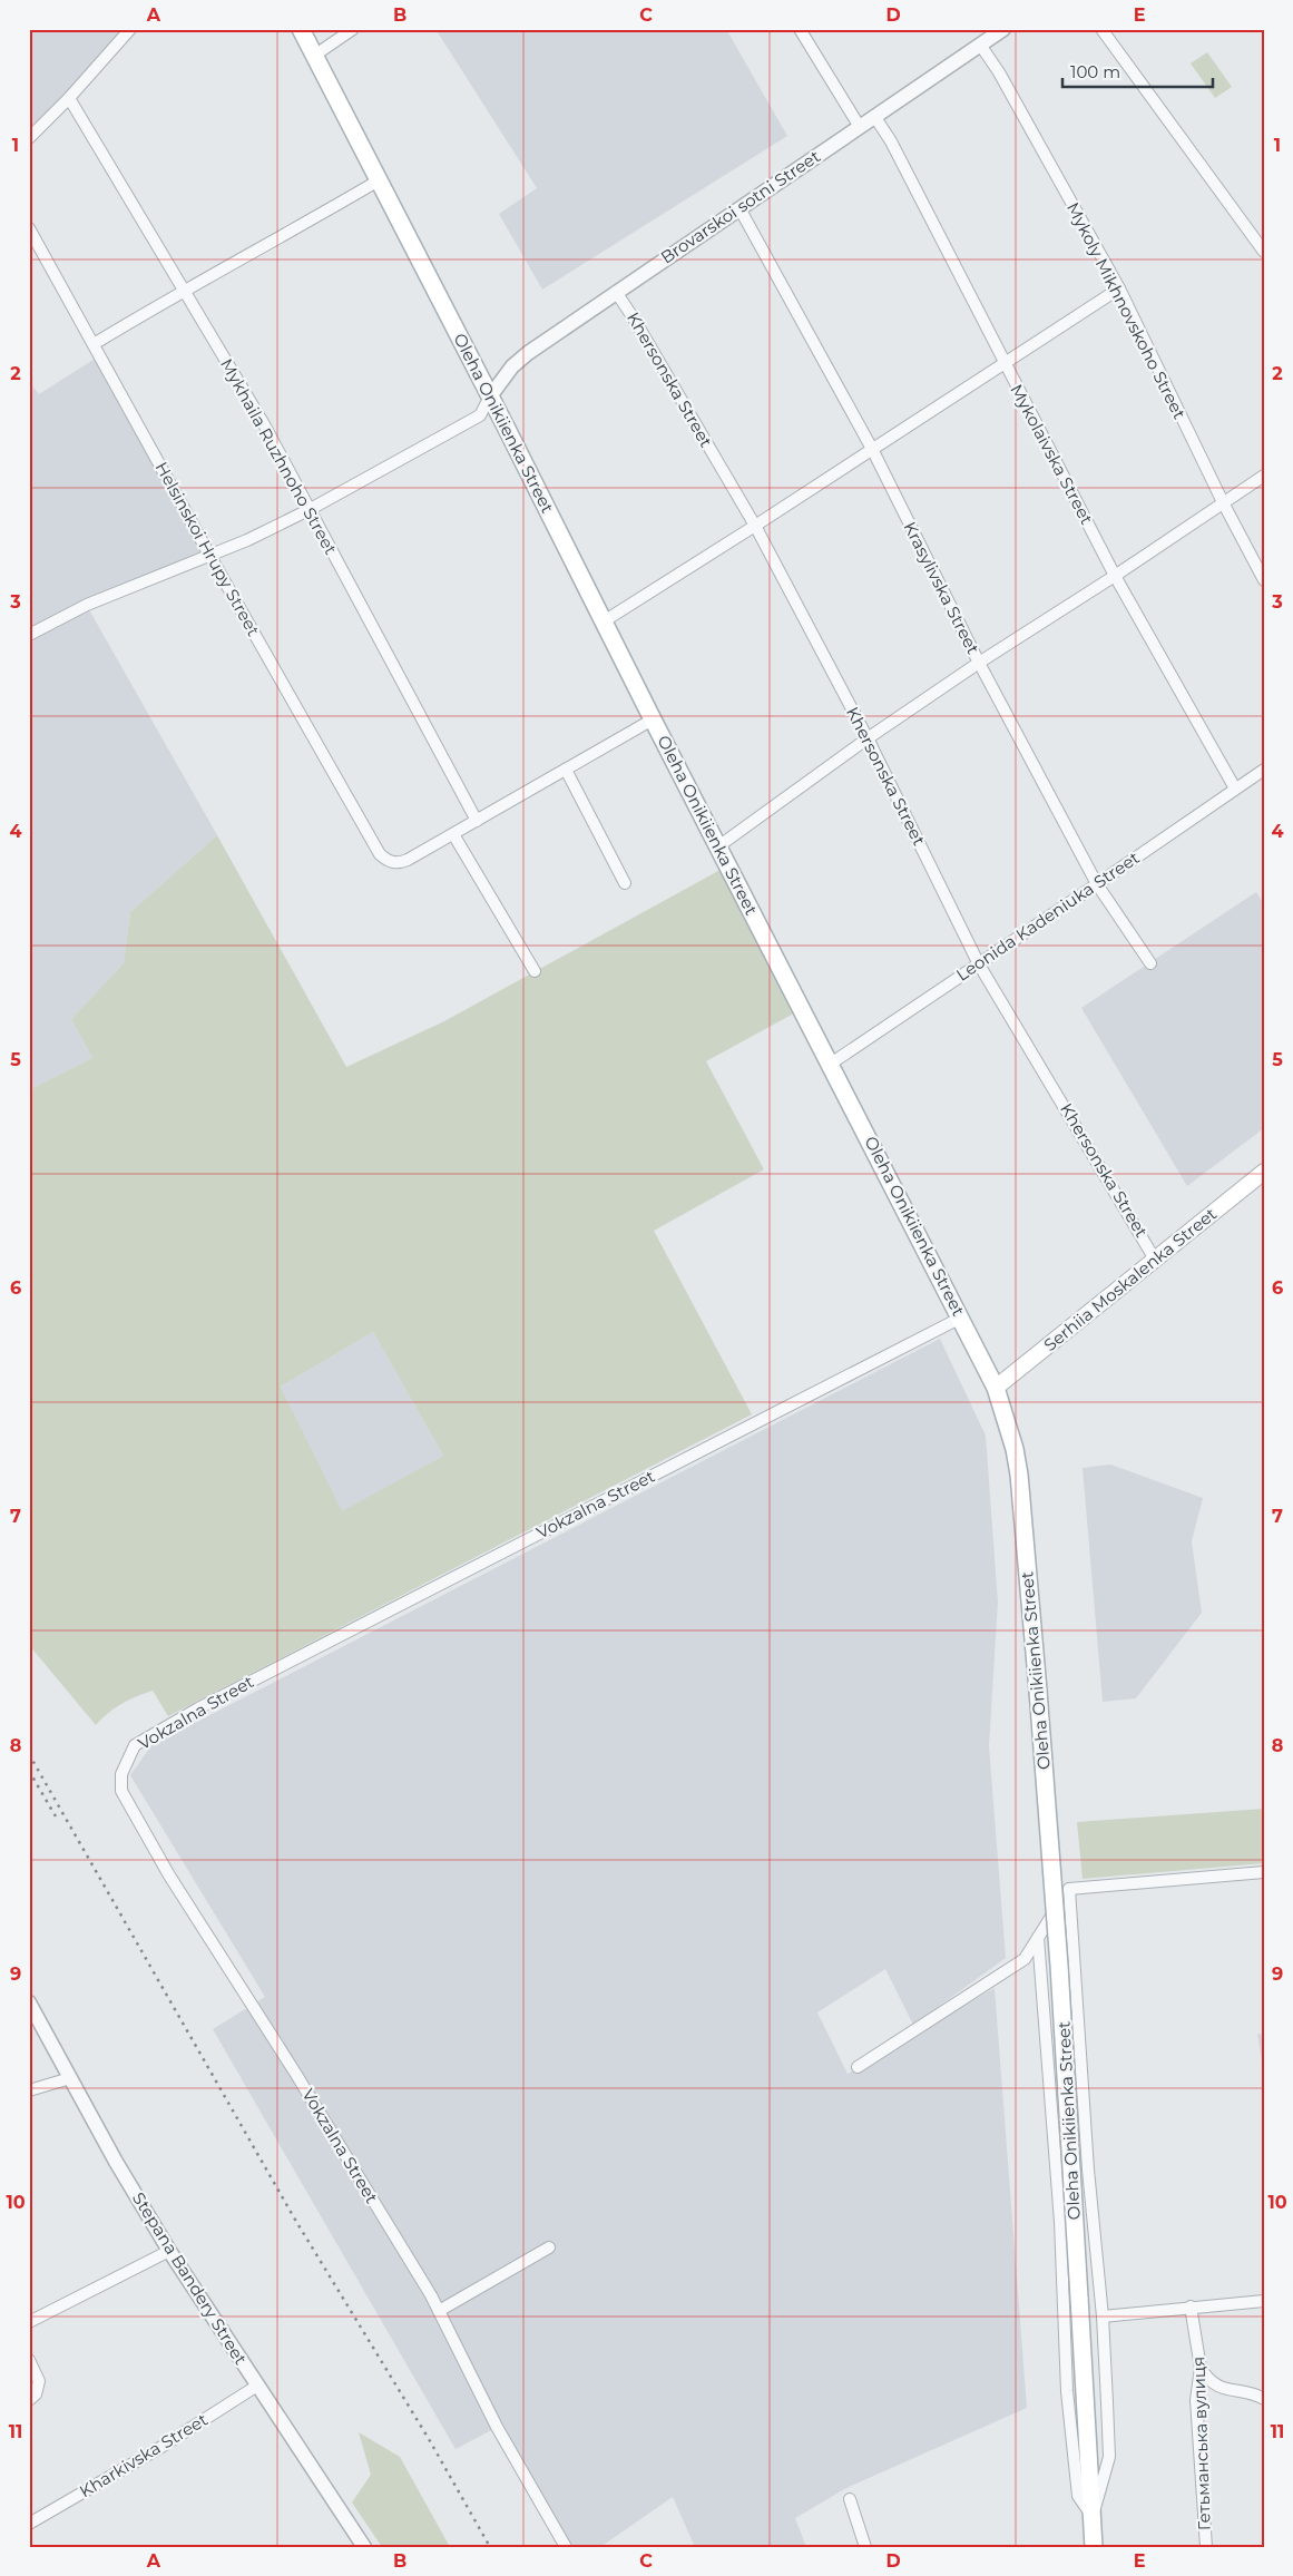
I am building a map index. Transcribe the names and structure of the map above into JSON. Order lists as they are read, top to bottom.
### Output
{
  "streets": {
    "main road": ["Oleha Onikiienka Street", "Serhiia Moskalenka Street"],
    "street": [
      "Brovarskoi sotni Street",
      "Mykoly Mikhnovskoho Street",
      "Khersonska Street",
      "Mykolaivska Street",
      "Mykhaila Ruzhnoho Street",
      "Helsinskoi Hrupy Street",
      "Krasylivska Street",
      "Leonida Kadeniuka Street",
      "Vokzalna Street",
      "Stepana Bandery Street",
      "Гетьманська вулиця",
      "Kharkivska Street"
    ]
  },
  "crossings": [
    ["Brovarskoi sotni Street", "Mykoly Mikhnovskoho Street"],
    ["Brovarskoi sotni Street", "Khersonska Street"],
    ["Brovarskoi sotni Street", "Oleha Onikiienka Street"],
    ["Brovarskoi sotni Street", "Mykolaivska Street"],
    ["Brovarskoi sotni Street", "Krasylivska Street"],
    ["Khersonska Street", "Leonida Kadeniuka Street"],
    ["Khersonska Street", "Serhiia Moskalenka Street"],
    ["Oleha Onikiienka Street", "Leonida Kadeniuka Street"],
    ["Oleha Onikiienka Street", "Serhiia Moskalenka Street"],
    ["Oleha Onikiienka Street", "Vokzalna Street"],
    ["Mykolaivska Street", "Leonida Kadeniuka Street"],
    ["Krasylivska Street", "Leonida Kadeniuka Street"],
    ["Stepana Bandery Street", "Kharkivska Street"]
  ],
  "scale_bar": "100 m",
  "grid": {
    "columns": [
      "A",
      "B",
      "C",
      "D",
      "E"
    ],
    "rows": [
      "1",
      "2",
      "3",
      "4",
      "5",
      "6",
      "7",
      "8",
      "9",
      "10",
      "11"
    ]
  }
}
